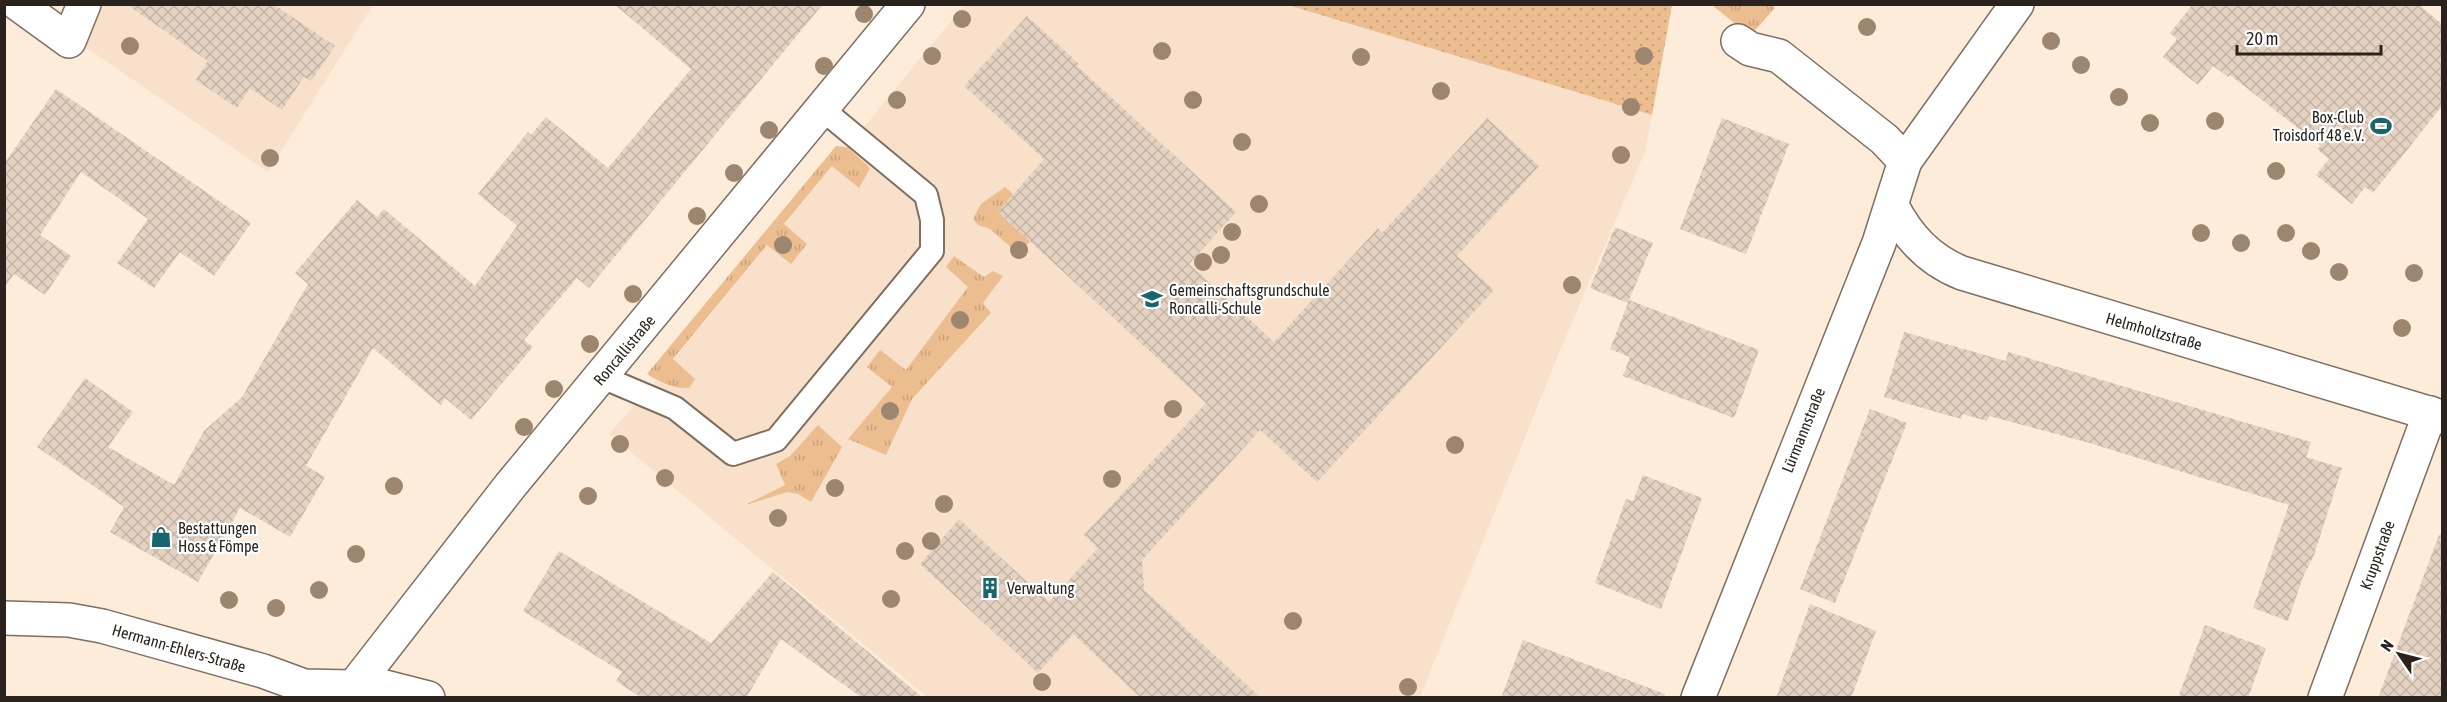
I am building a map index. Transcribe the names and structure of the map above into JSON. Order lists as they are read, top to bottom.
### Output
{
  "streets": {
    "street": [
      "Helmholtzstraße",
      "Roncallistraße",
      "Lürmannstraße",
      "Kruppstraße",
      "Hermann-Ehlers-Straße"
    ]
  },
  "crossings": [
    ["Helmholtzstraße", "Lürmannstraße"],
    ["Helmholtzstraße", "Kruppstraße"],
    ["Roncallistraße", "Hermann-Ehlers-Straße"]
  ],
  "places": {
    "sports": ["Box-Club Troisdorf 48 e.V."],
    "school or university": ["Gemeinschaftsgrundschule Roncalli-Schule"],
    "shop": ["Bestattungen Hoss & Fömpe"],
    "building": ["Verwaltung"]
  },
  "scale_bar": "20 m",
  "north": "top left"
}
